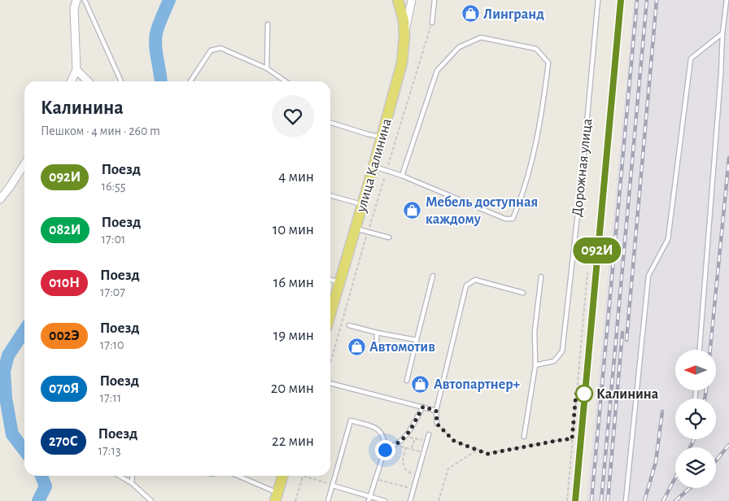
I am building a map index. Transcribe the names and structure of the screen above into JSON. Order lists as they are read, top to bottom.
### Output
{
  "streets": {
    "main road": ["улица Калинина"],
    "lane": ["Дорожная улица"]
  },
  "places": {
    "shop": [
      "Лингранд",
      "Мебель доступная каждому",
      "Автомотив",
      "Автопартнер+"
    ],
    "other": ["Калинина"]
  },
  "north": "left",
  "page": {
    "on_map": "092И",
    "heading": ["Калинина", "Пешком · 4 мин · 260 m"],
    "list": [
      {
        "mark": "092И",
        "name": "Поезд",
        "note": "16:55",
        "value": "4 мин"
      },
      {
        "mark": "082И",
        "name": "Поезд",
        "note": "17:01",
        "value": "10 мин"
      },
      {
        "mark": "010Н",
        "name": "Поезд",
        "note": "17:07",
        "value": "16 мин"
      },
      {
        "mark": "002Э",
        "name": "Поезд",
        "note": "17:10",
        "value": "19 мин"
      },
      {
        "mark": "070Я",
        "name": "Поезд",
        "note": "17:11",
        "value": "20 мин"
      },
      {
        "mark": "270С",
        "name": "Поезд",
        "note": "17:13",
        "value": "22 мин"
      }
    ]
  }
}
